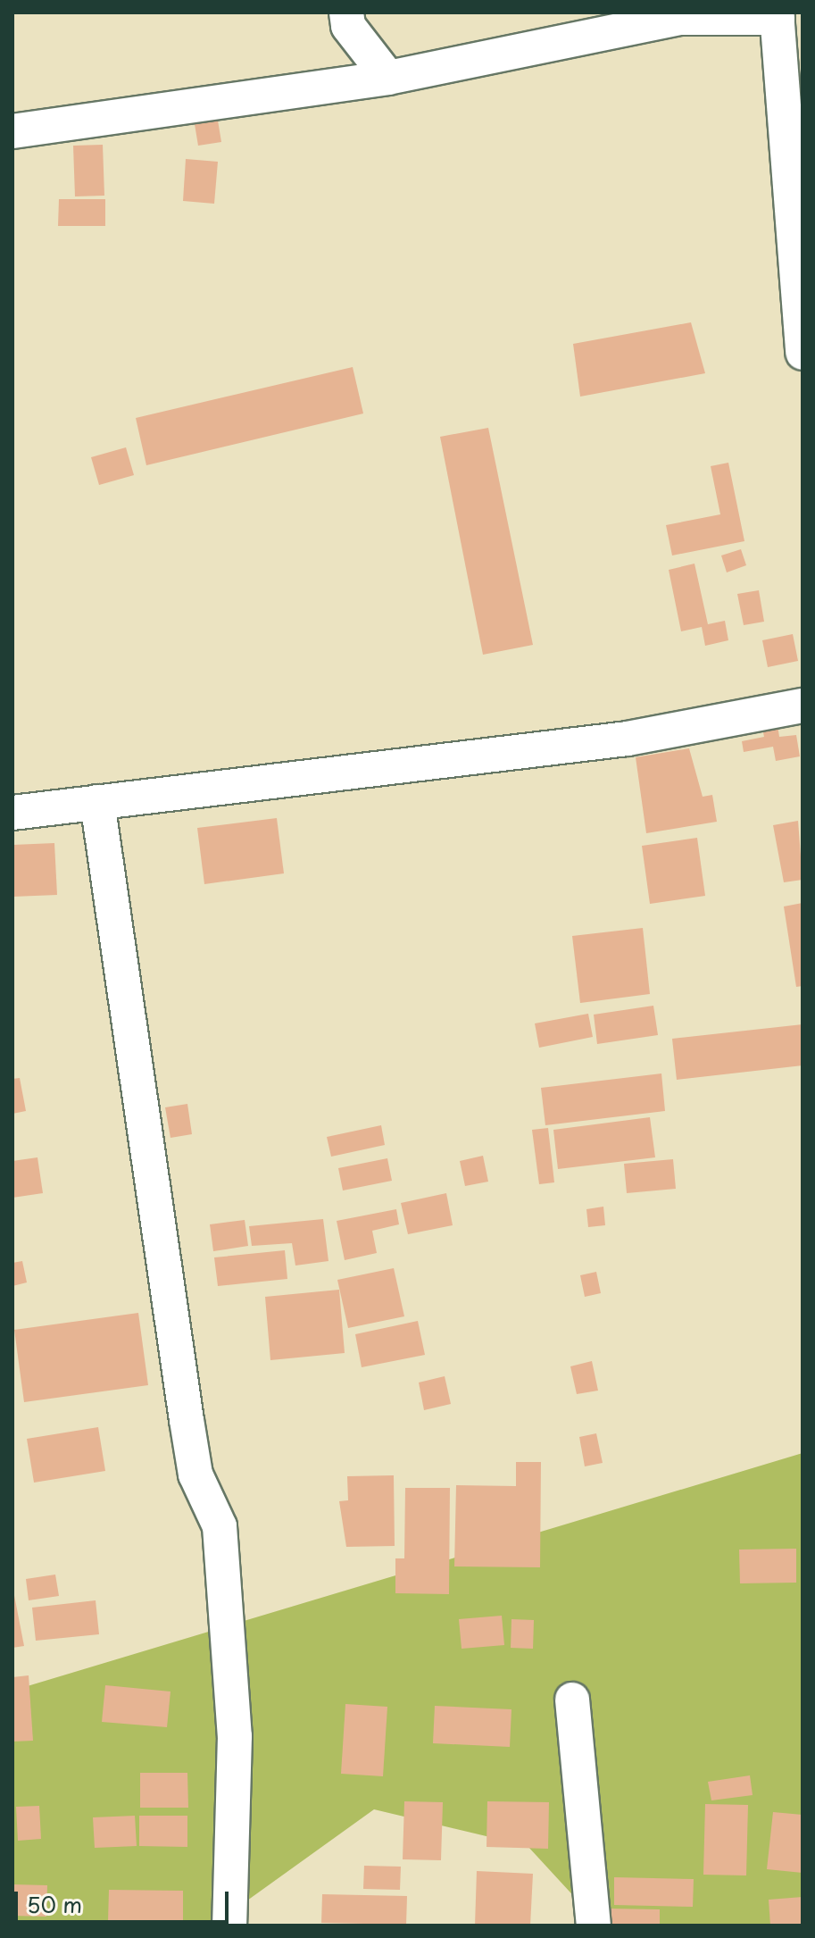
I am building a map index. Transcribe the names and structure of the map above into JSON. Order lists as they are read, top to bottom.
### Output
{
  "scale_bar": "50 m"
}
